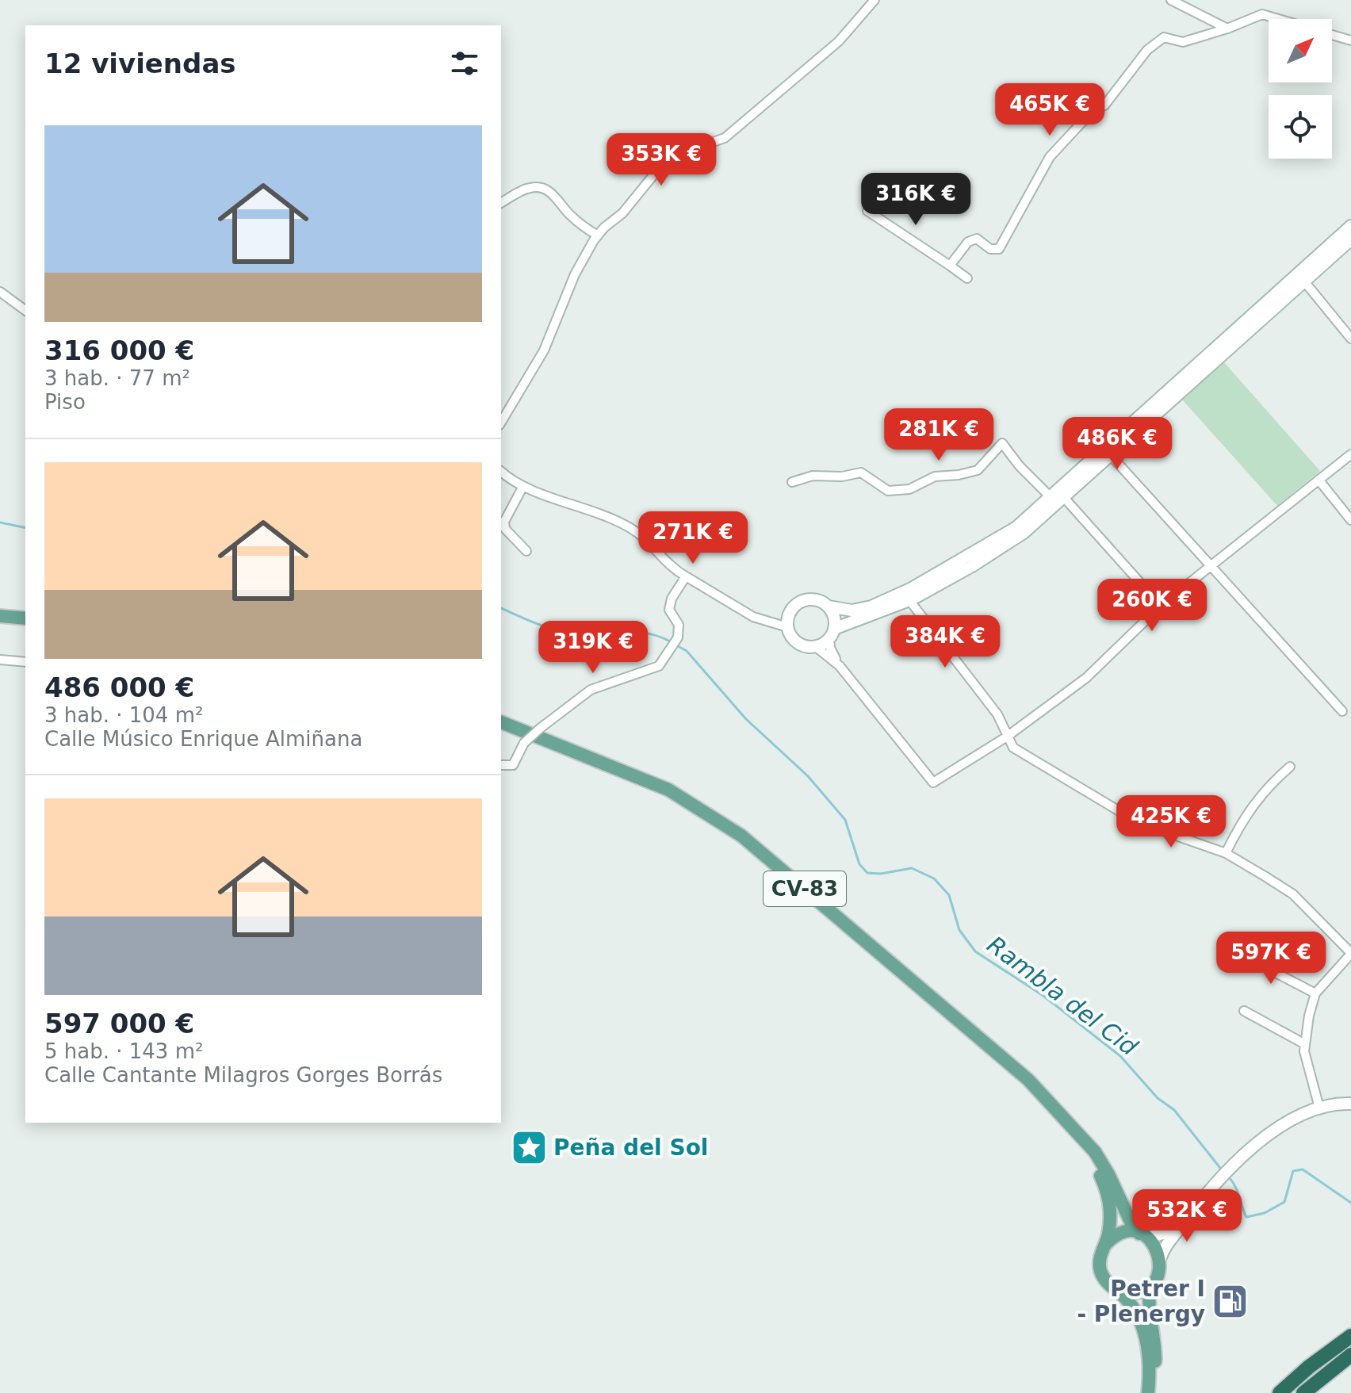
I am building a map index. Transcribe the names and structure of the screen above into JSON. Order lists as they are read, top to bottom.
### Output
{
  "streets": {
    "main road": ["CV-83"]
  },
  "water": ["Rambla del Cid"],
  "places": {
    "place": ["Peña del Sol"],
    "fuel station": ["Petrer I - Plenergy"]
  },
  "north": "top right",
  "page": {
    "heading": "12 viviendas",
    "price": [
      "465K €",
      "353K €",
      "316K €",
      "281K €",
      "486K €",
      "271K €",
      "260K €",
      "384K €",
      "319K €",
      "425K €",
      "597K €",
      "532K €"
    ],
    "list": [
      {
        "name": "316 000 €",
        "note": "3 hab. · 77 m² · Piso"
      },
      {
        "name": "486 000 €",
        "note": "3 hab. · 104 m² · Calle Músico Enrique Almiñana"
      },
      {
        "name": "597 000 €",
        "note": "5 hab. · 143 m² · Calle Cantante Milagros Gorges Borrás"
      }
    ]
  }
}
